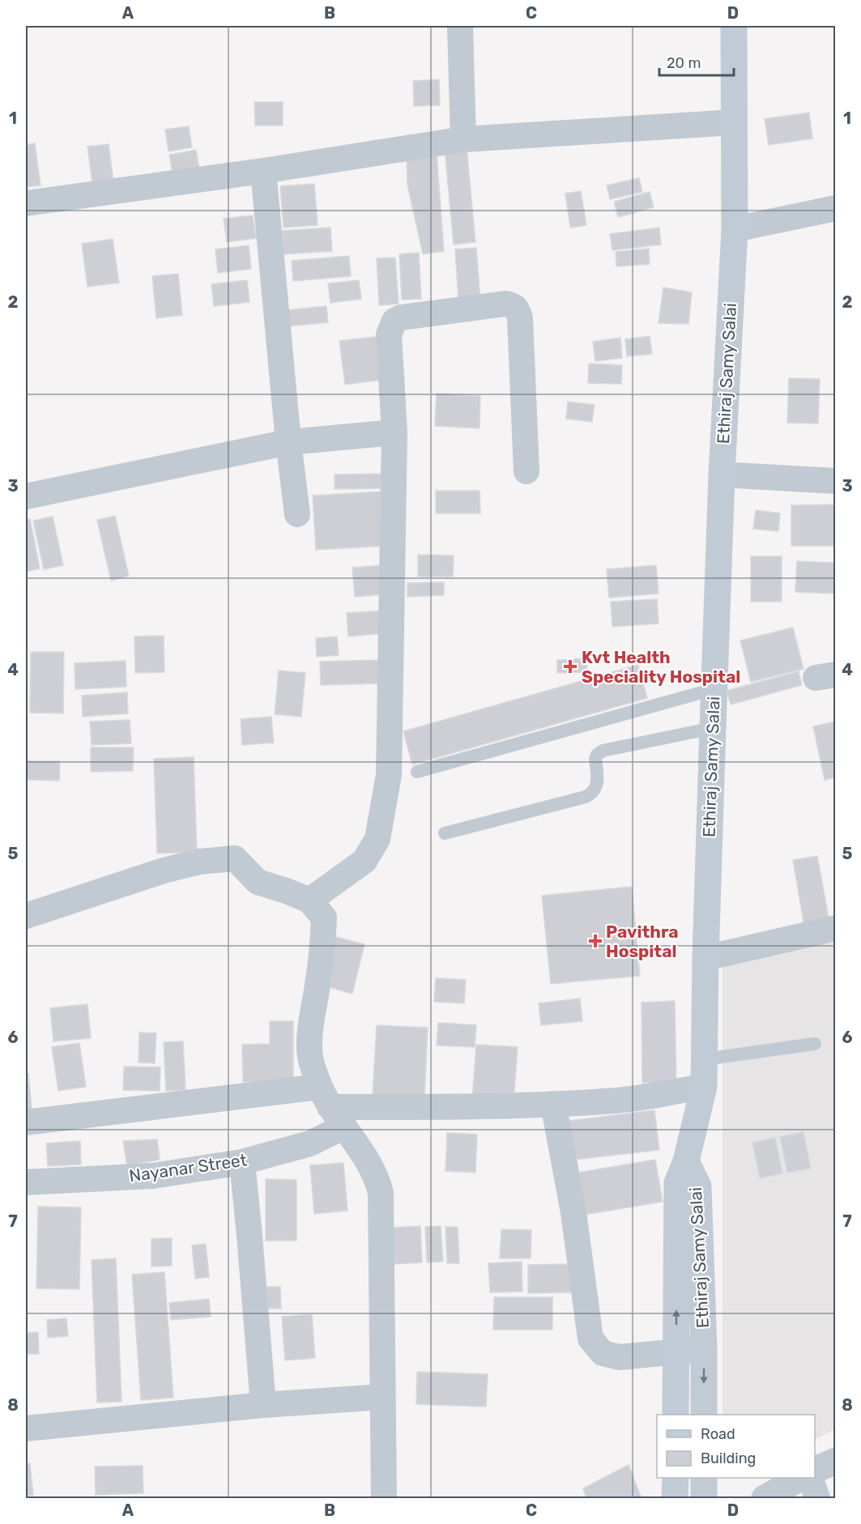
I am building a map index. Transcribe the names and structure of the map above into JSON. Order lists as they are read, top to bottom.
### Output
{
  "streets": {
    "main road": ["Ethiraj Samy Salai"],
    "street": ["Nayanar Street"]
  },
  "places": {
    "health": ["Kvt Health Speciality Hospital", "Pavithra Hospital"]
  },
  "legend": ["Road", "Building"],
  "scale_bar": "20 m",
  "grid": {
    "columns": [
      "A",
      "B",
      "C",
      "D"
    ],
    "rows": [
      "1",
      "2",
      "3",
      "4",
      "5",
      "6",
      "7",
      "8"
    ]
  }
}
